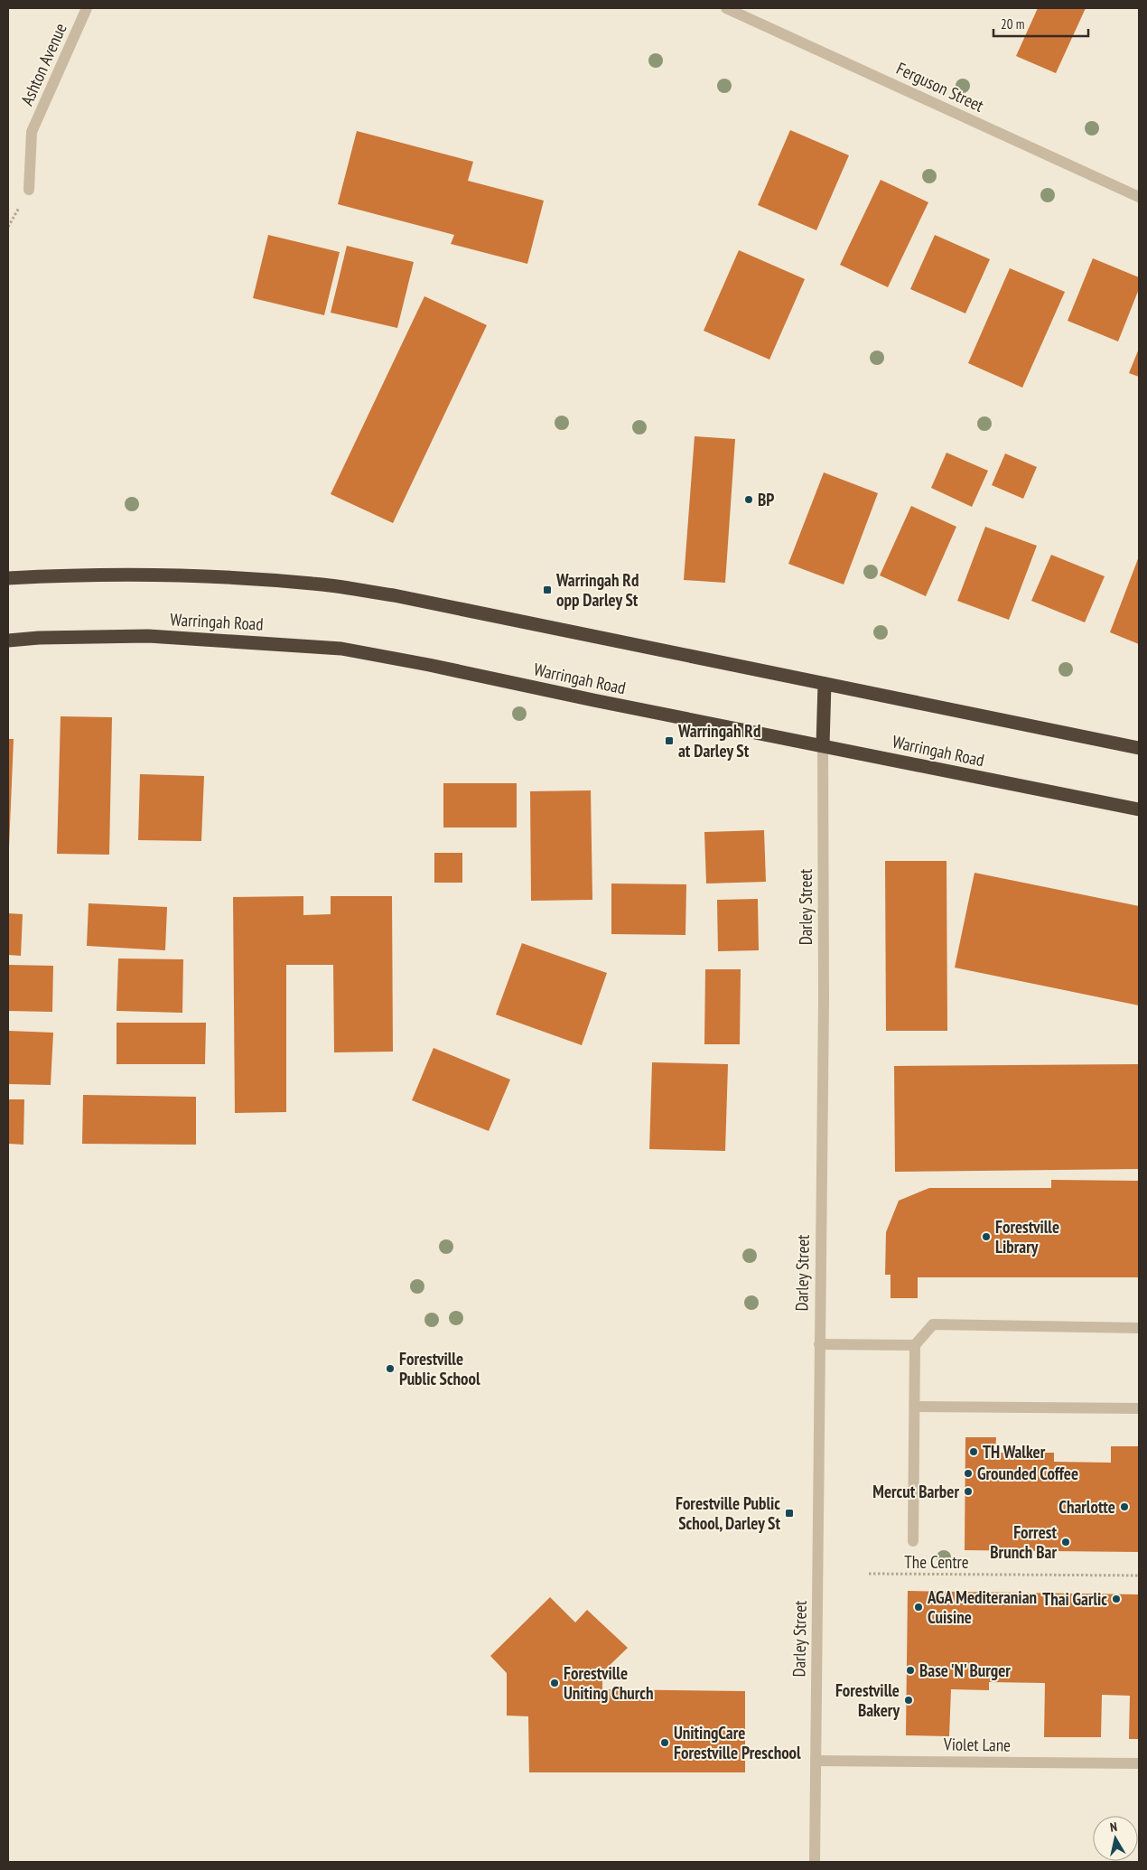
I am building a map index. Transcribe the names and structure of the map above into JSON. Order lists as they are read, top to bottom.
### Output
{
  "streets": {
    "highway": ["Warringah Road", "Darley Street"],
    "street": ["Ashton Avenue", "Ferguson Street", "Violet Lane"],
    "path": ["The Centre"]
  },
  "crossings": [
    ["Warringah Road", "Darley Street"],
    ["Darley Street", "Violet Lane"]
  ],
  "places": {
    "other": [
      "BP",
      "Forestville Library",
      "Forestville Public School",
      "TH Walker",
      "Grounded Coffee",
      "Mercut Barber",
      "Charlotte",
      "Forrest Brunch Bar",
      "Thai Garlic",
      "AGA Mediteranian Cuisine",
      "Base 'N' Burger",
      "Forestville Uniting Church",
      "Forestville Bakery",
      "UnitingCare Forestville Preschool"
    ],
    "transit": ["Warringah Rd opp Darley St", "Warringah Rd at Darley St", "Forestville Public School, Darley St"]
  },
  "scale_bar": "20 m",
  "north": "top"
}
